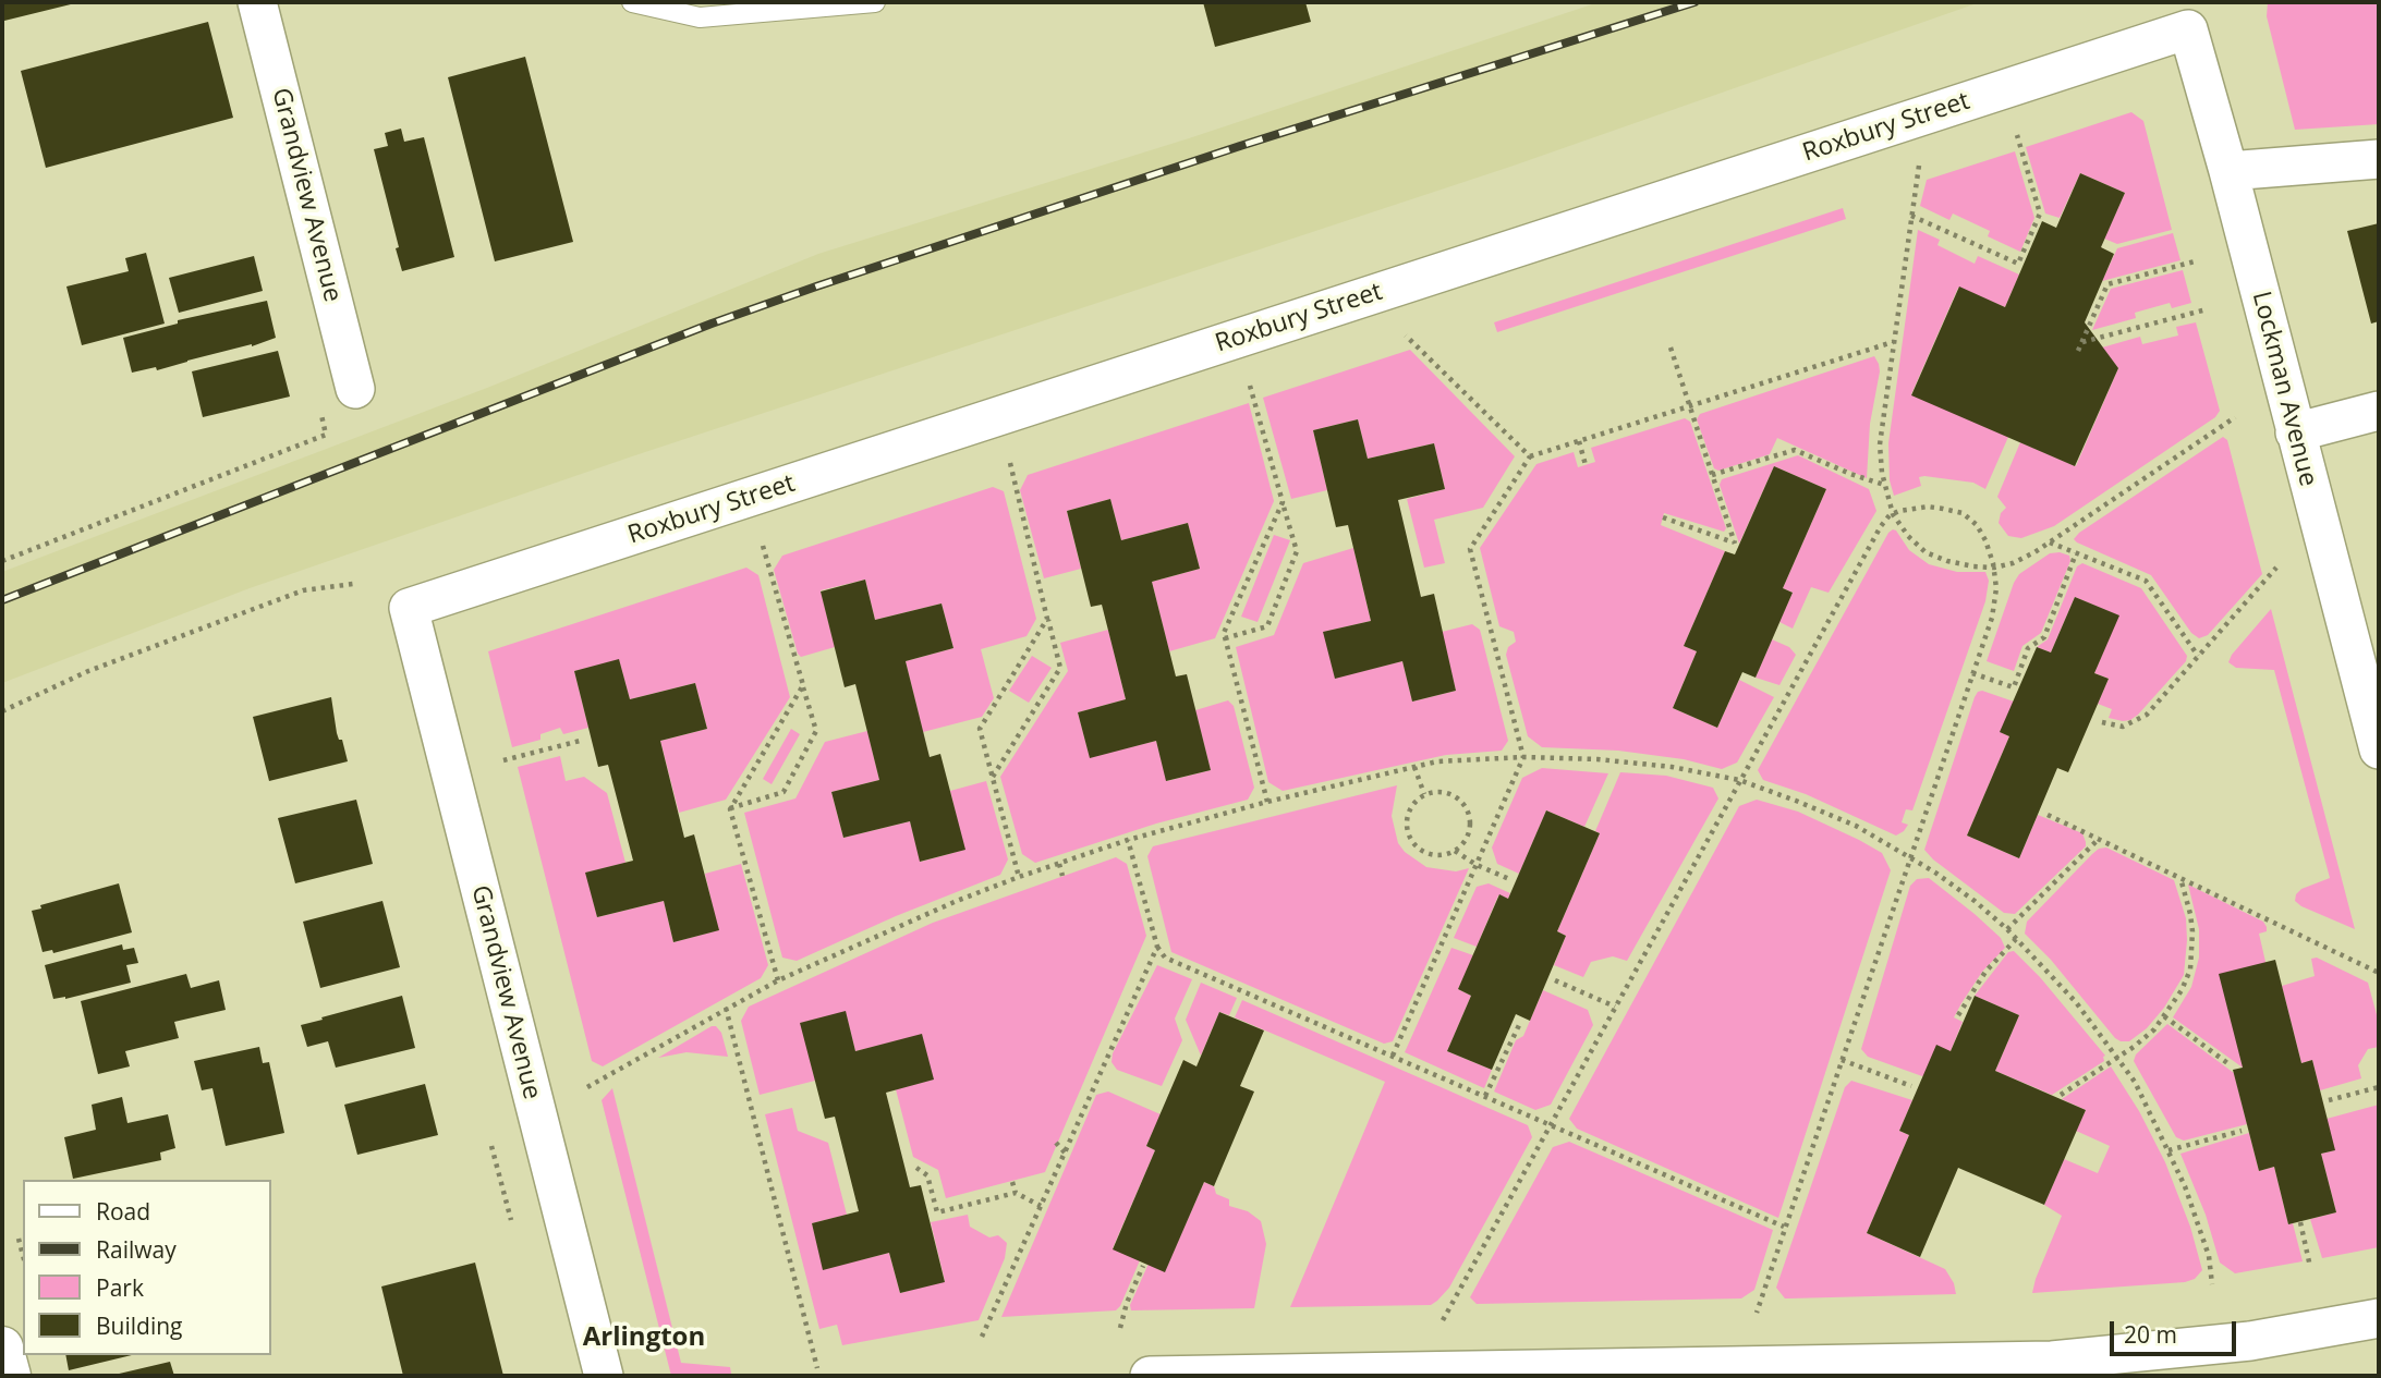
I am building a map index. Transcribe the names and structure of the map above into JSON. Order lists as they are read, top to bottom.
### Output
{
  "streets": {
    "street": ["Roxbury Street", "Grandview Avenue", "Lockman Avenue"]
  },
  "crossings": [
    ["Roxbury Street", "Grandview Avenue"],
    ["Roxbury Street", "Lockman Avenue"]
  ],
  "districts": ["Arlington"],
  "legend": [
    "Road",
    "Railway",
    "Park",
    "Building"
  ],
  "scale_bar": "20 m"
}
